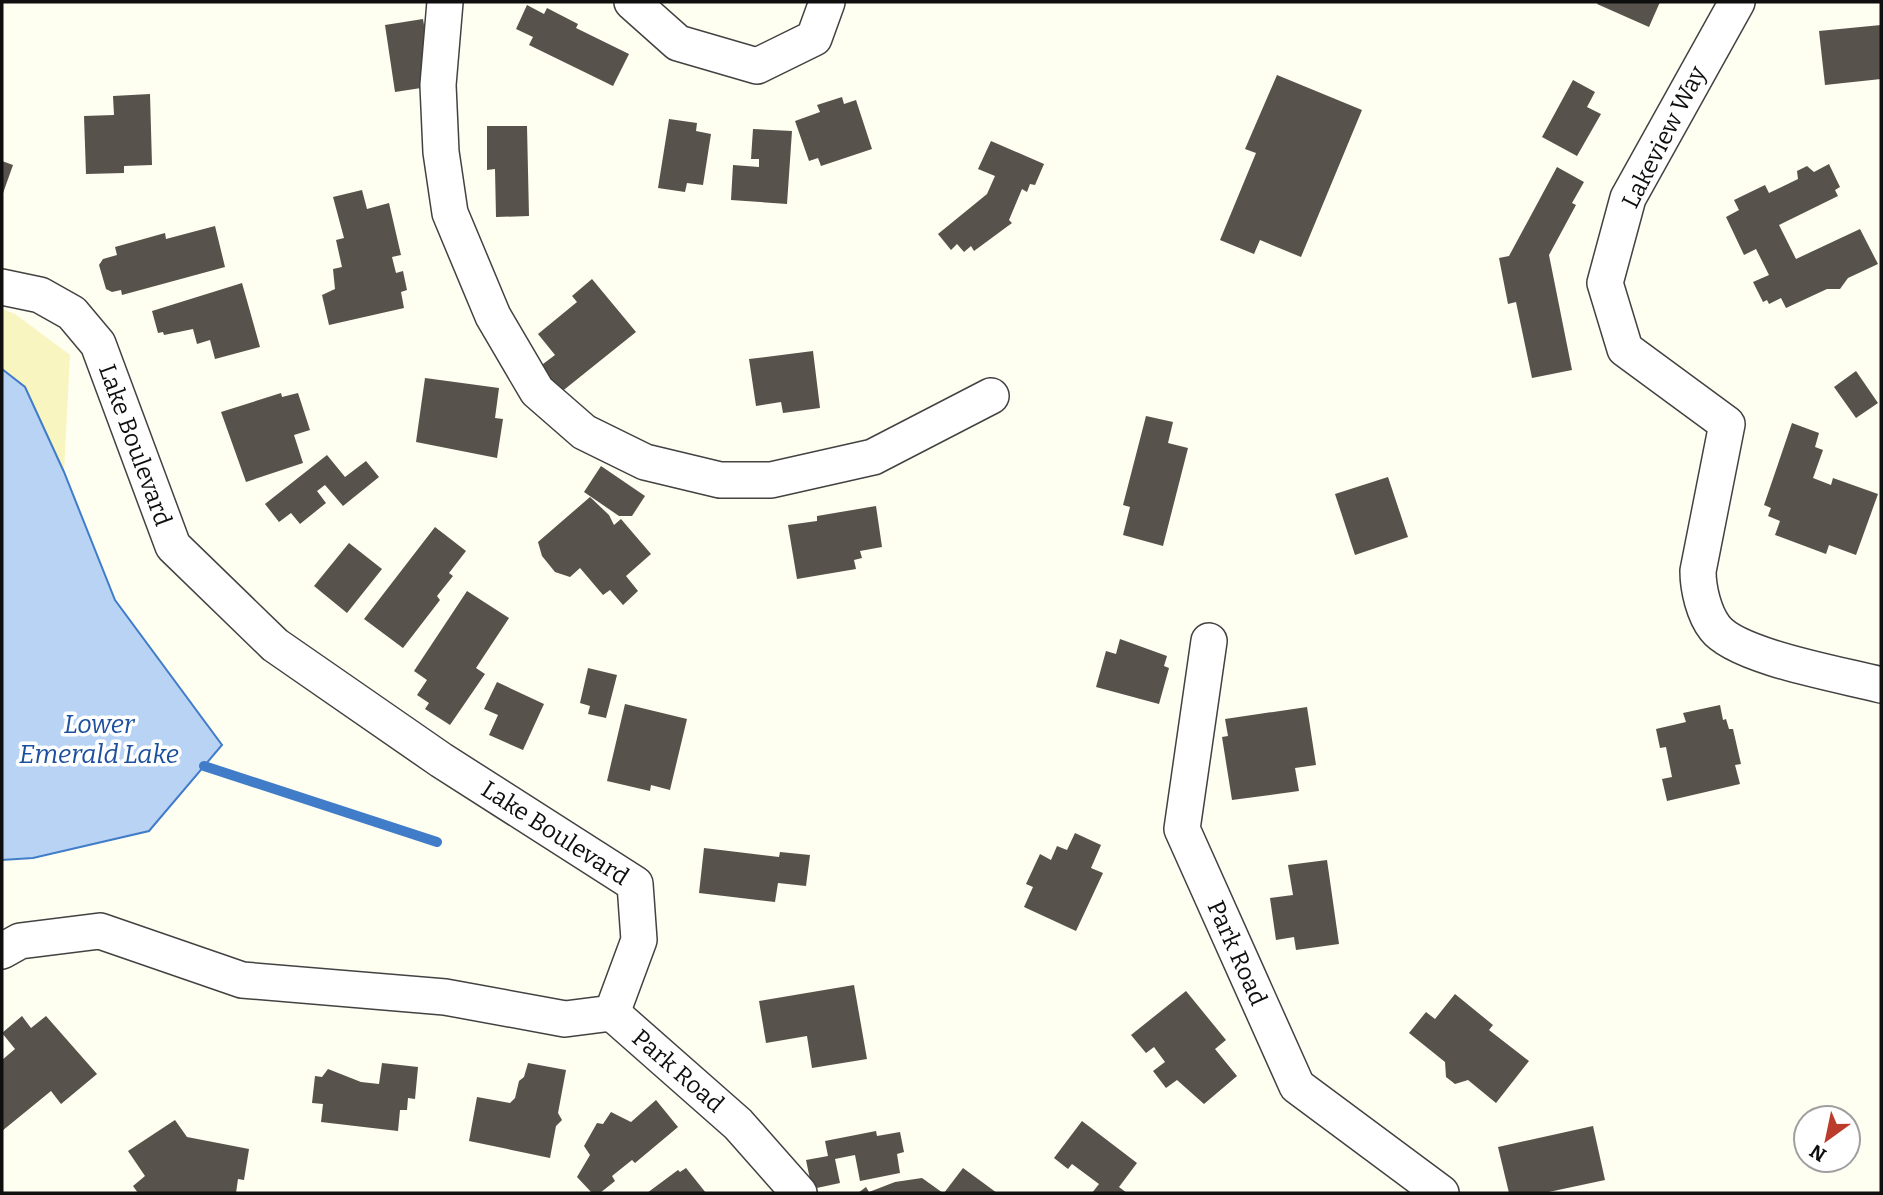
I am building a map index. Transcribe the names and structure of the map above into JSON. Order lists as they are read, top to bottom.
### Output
{
  "streets": {
    "street": ["Lakeview Way", "Lake Boulevard", "Park Road"]
  },
  "crossings": [
    ["Lake Boulevard", "Park Road"]
  ],
  "water": ["Lower Emerald Lake"],
  "north": "bottom left"
}
